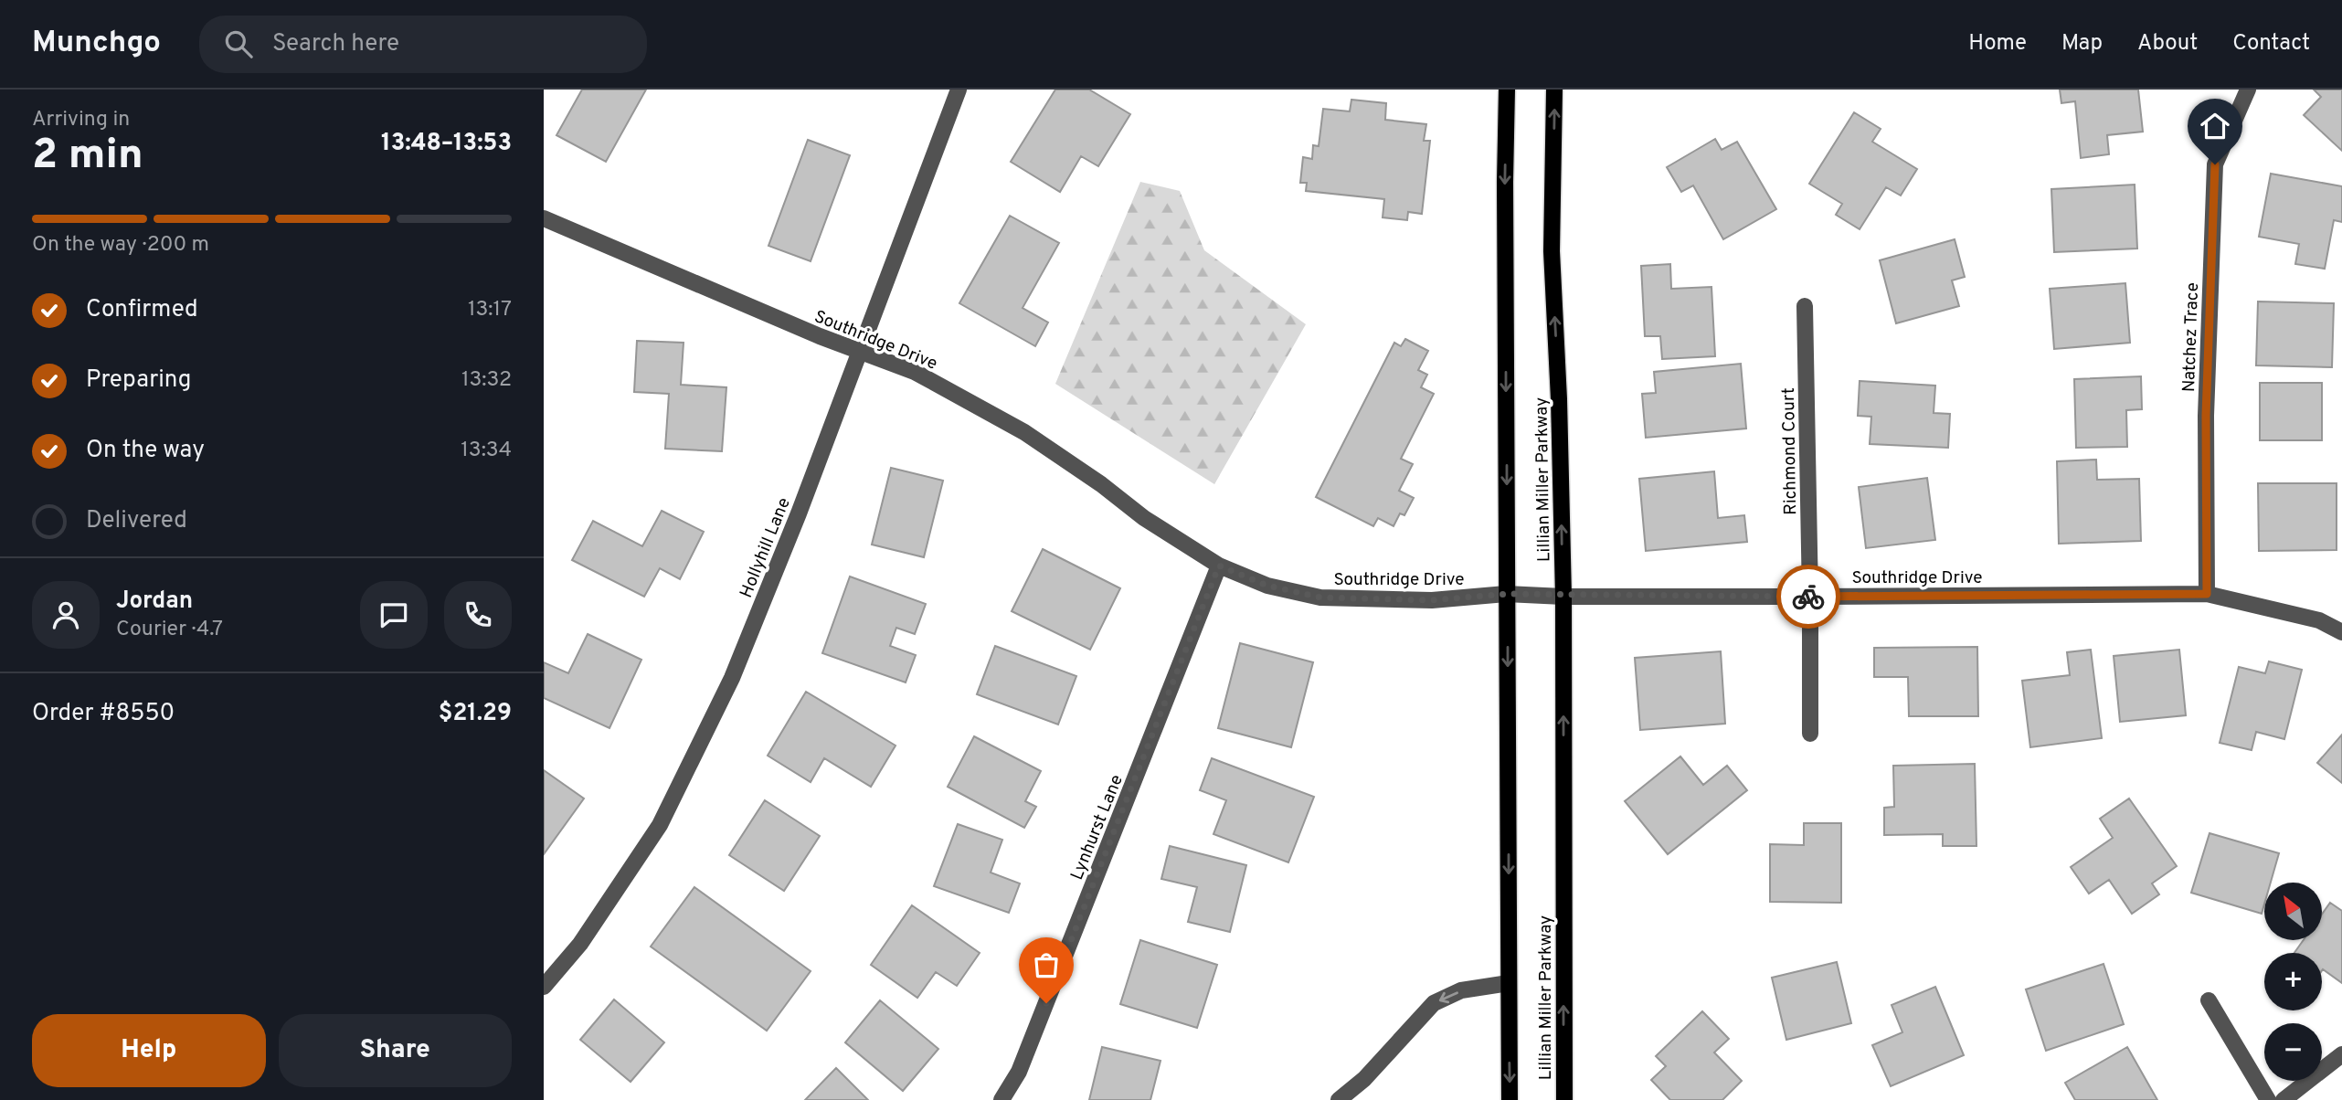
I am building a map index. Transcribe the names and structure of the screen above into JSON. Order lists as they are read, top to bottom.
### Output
{
  "streets": {
    "main road": ["Lillian Miller Parkway"],
    "street": [
      "Natchez Trace",
      "Southridge Drive",
      "Richmond Court",
      "Hollyhill Lane",
      "Lynhurst Lane"
    ]
  },
  "crossings": [
    ["Natchez Trace", "Southridge Drive"],
    ["Southridge Drive", "Richmond Court"],
    ["Southridge Drive", "Lillian Miller Parkway"],
    ["Southridge Drive", "Hollyhill Lane"],
    ["Southridge Drive", "Lynhurst Lane"]
  ],
  "north": "top left",
  "page": {
    "header": "Munchgo",
    "search": "Search here",
    "nav": [
      "Home",
      "Map",
      "About",
      "Contact"
    ],
    "heading": ["2 min", "Arriving in", "13:48–13:53"],
    "panel": [
      "Jordan",
      "Courier · 4.7",
      "Order #8550",
      "$21.29"
    ],
    "bar": "On the way · 200 m",
    "list": [
      ["Confirmed", "13:17"],
      ["Preparing", "13:32"],
      ["On the way", "13:34"],
      "Delivered"
    ],
    "map_buttons": ["+", "−"],
    "buttons": ["Help", "Share"]
  }
}
